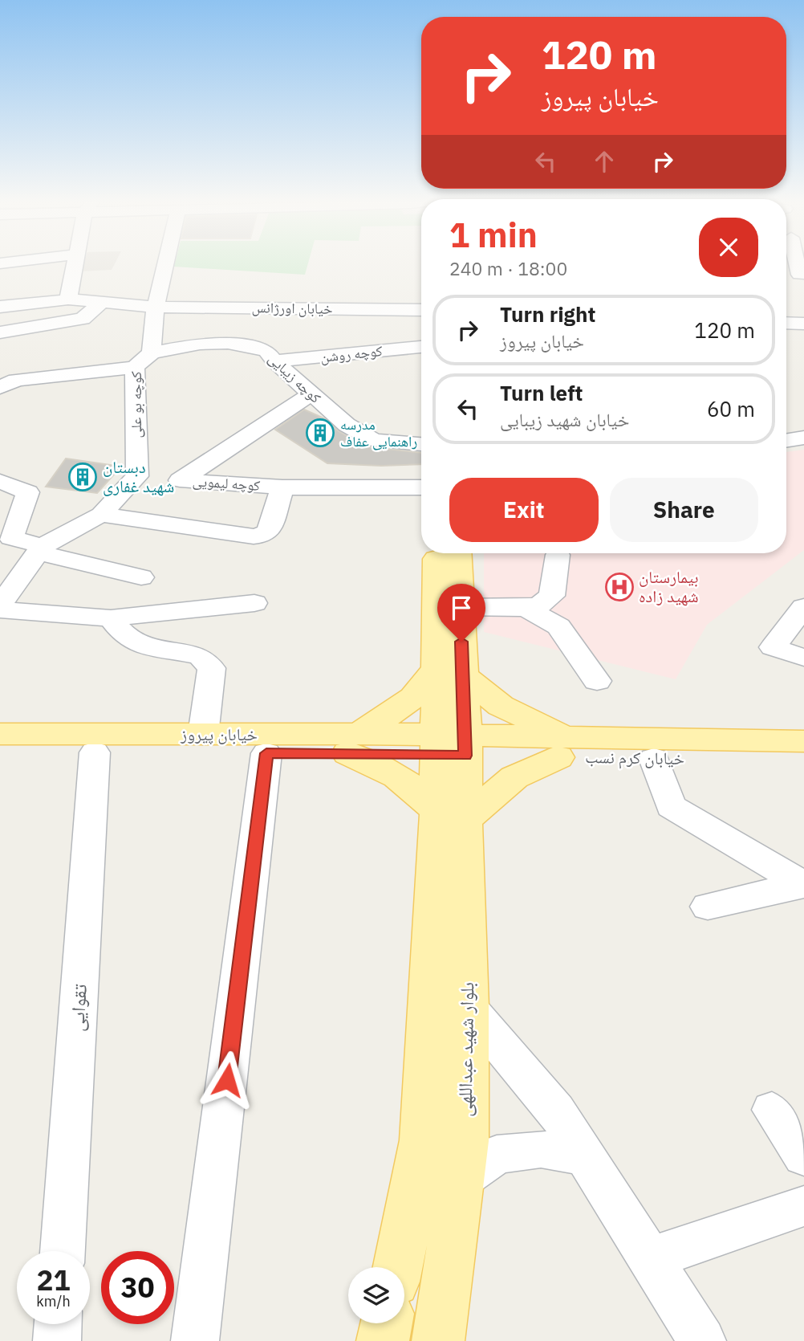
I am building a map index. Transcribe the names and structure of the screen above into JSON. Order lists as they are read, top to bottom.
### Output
{
  "streets": {
    "main road": ["خیابان پیروز", "خیابان کرم نسب", "بلوار شهید عبداللهی"],
    "street": [
      "خیابان اورژانس",
      "کوچه روشن",
      "کوچه زیبایی",
      "کوچه بو علی",
      "کوچه لیمویی",
      "تقوایی"
    ]
  },
  "crossings": [
    ["خیابان اورژانس", "کوچه بو علی"],
    ["کوچه روشن", "کوچه زیبایی"],
    ["کوچه زیبایی", "کوچه بو علی"],
    ["کوچه زیبایی", "کوچه لیمویی"],
    ["خیابان پیروز", "خیابان کرم نسب"],
    ["خیابان پیروز", "تقوایی"],
    ["خیابان پیروز", "بلوار شهید عبداللهی"],
    ["خیابان کرم نسب", "بلوار شهید عبداللهی"]
  ],
  "places": {
    "building": ["مدرسه راهنمایی عفاف", "دبستان شهید غفاری"],
    "hospital": ["بیمارستان شهید زاده"]
  },
  "page": {
    "turn": ["120 m", "خیابان پیروز"],
    "heading": ["1 min", "240 m · 18:00"],
    "list": [
      {
        "name": "Turn right",
        "note": "خیابان پیروز",
        "value": "120 m"
      },
      {
        "name": "Turn left",
        "note": "خیابان شهید زیبایی",
        "value": "60 m"
      }
    ],
    "buttons": ["Exit", "Share"],
    "speed": "21 km/h",
    "limit": "30"
  }
}
